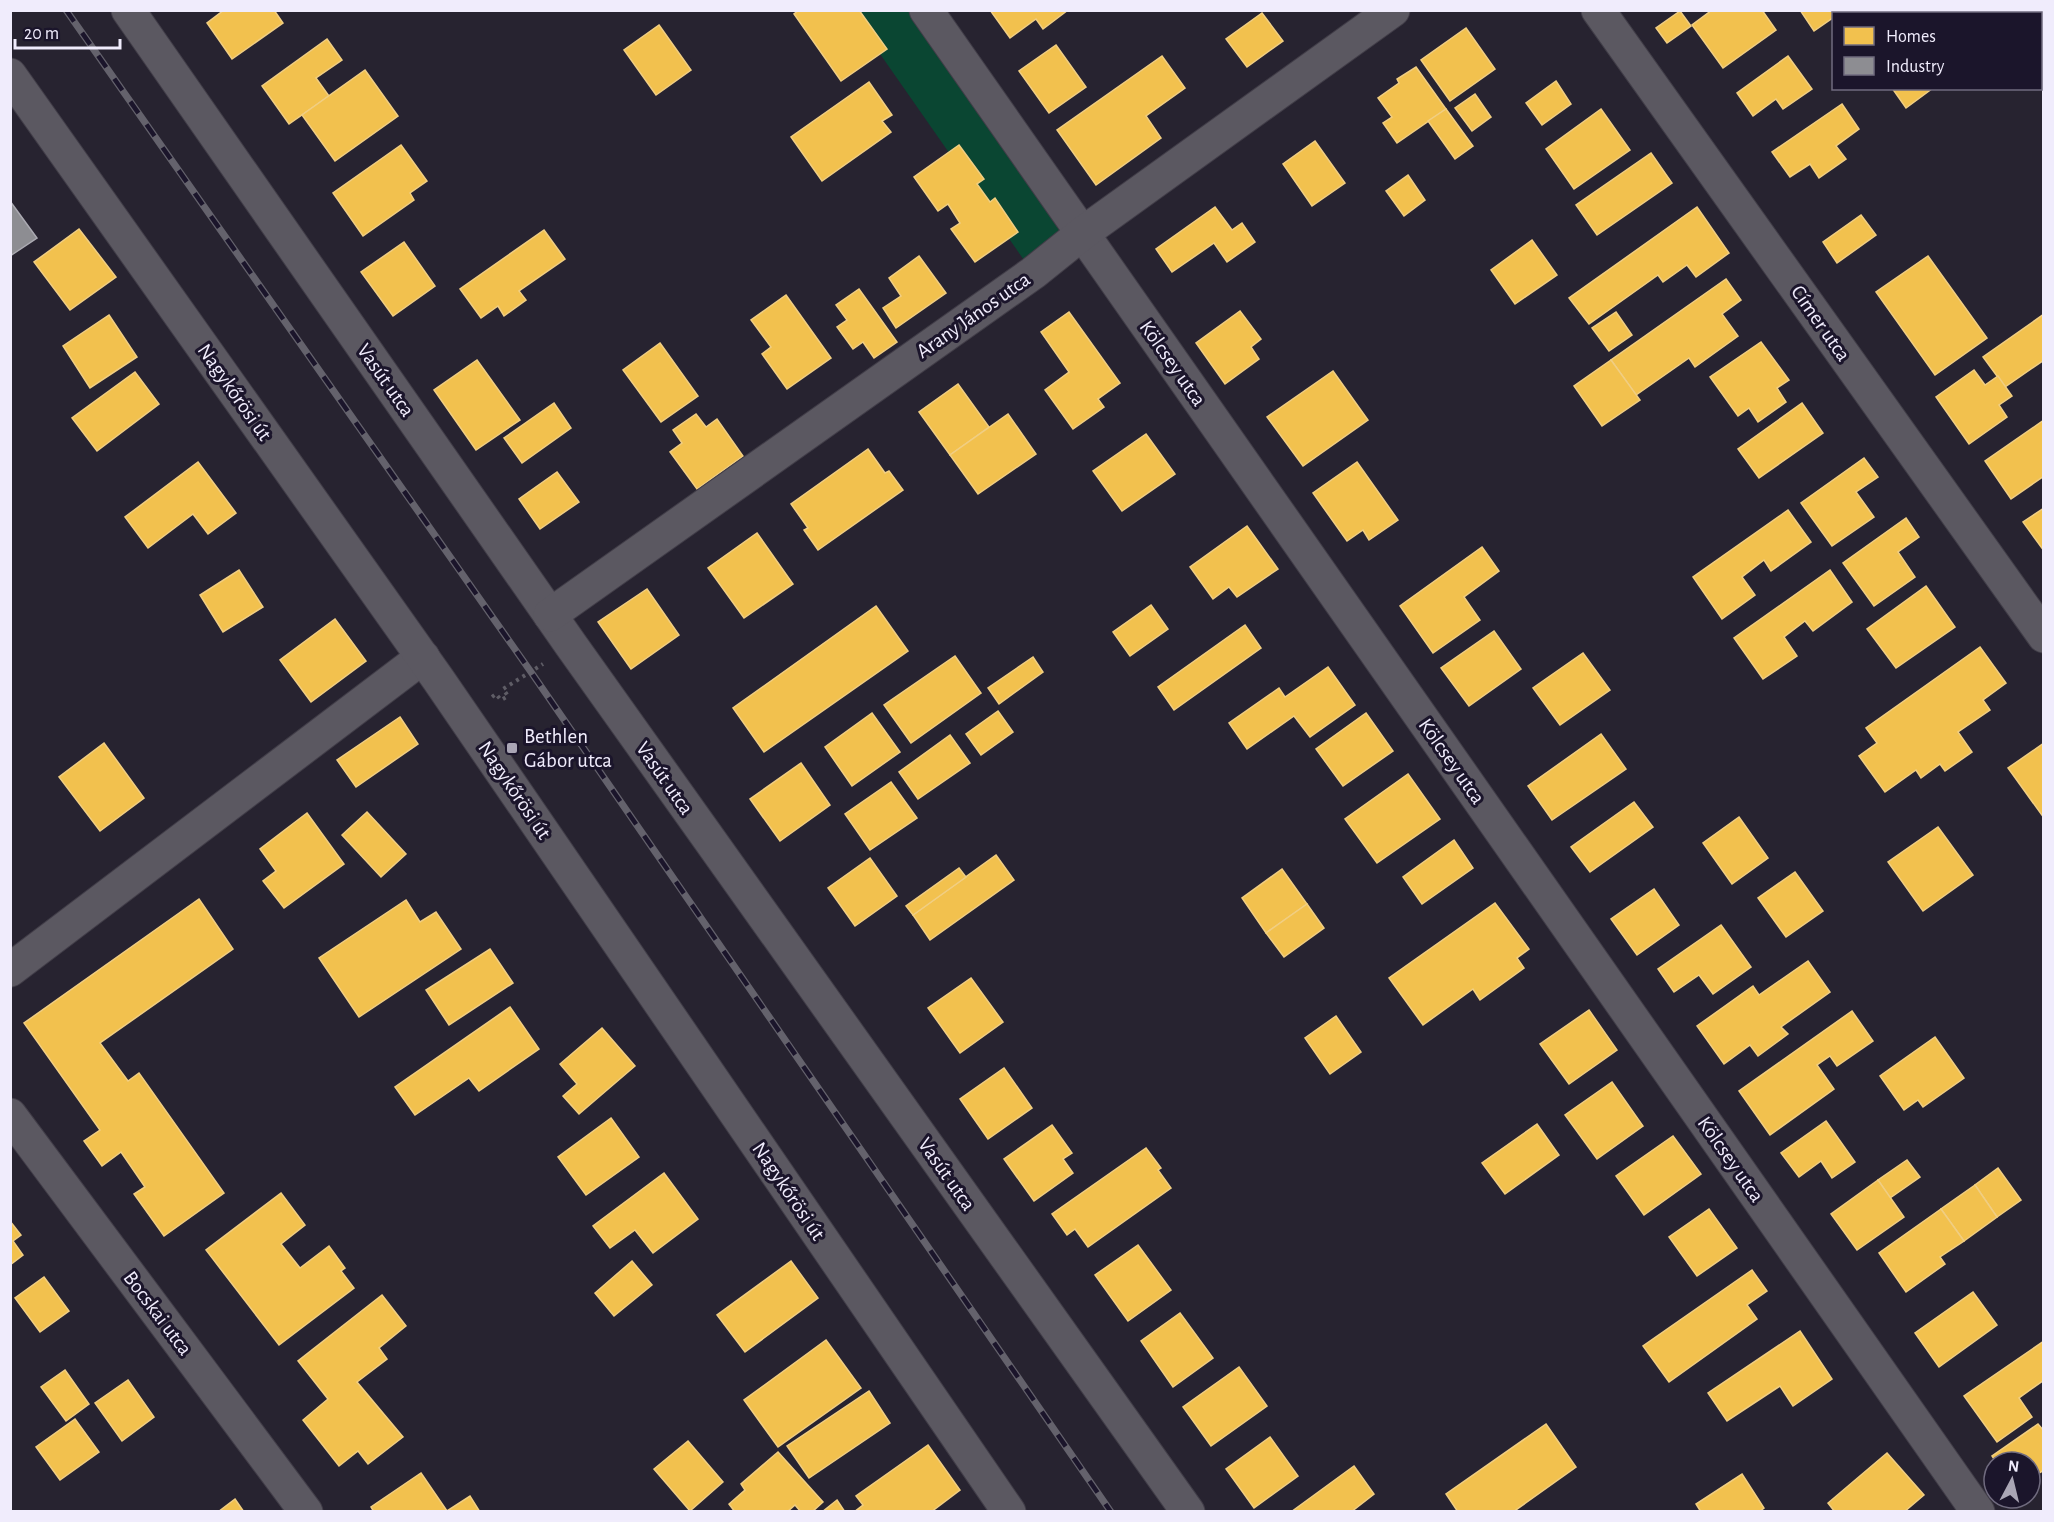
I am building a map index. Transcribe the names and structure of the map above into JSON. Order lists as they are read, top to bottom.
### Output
{
  "streets": {
    "street": [
      "Arany János utca",
      "Címer utca",
      "Kölcsey utca",
      "Vasút utca",
      "Nagykőrösi út",
      "Bocskai utca"
    ]
  },
  "crossings": [
    ["Arany János utca", "Kölcsey utca"],
    ["Arany János utca", "Vasút utca"]
  ],
  "places": {
    "transit": ["Bethlen Gábor utca"]
  },
  "legend": ["Homes", "Industry"],
  "scale_bar": "20 m",
  "north": "top"
}
